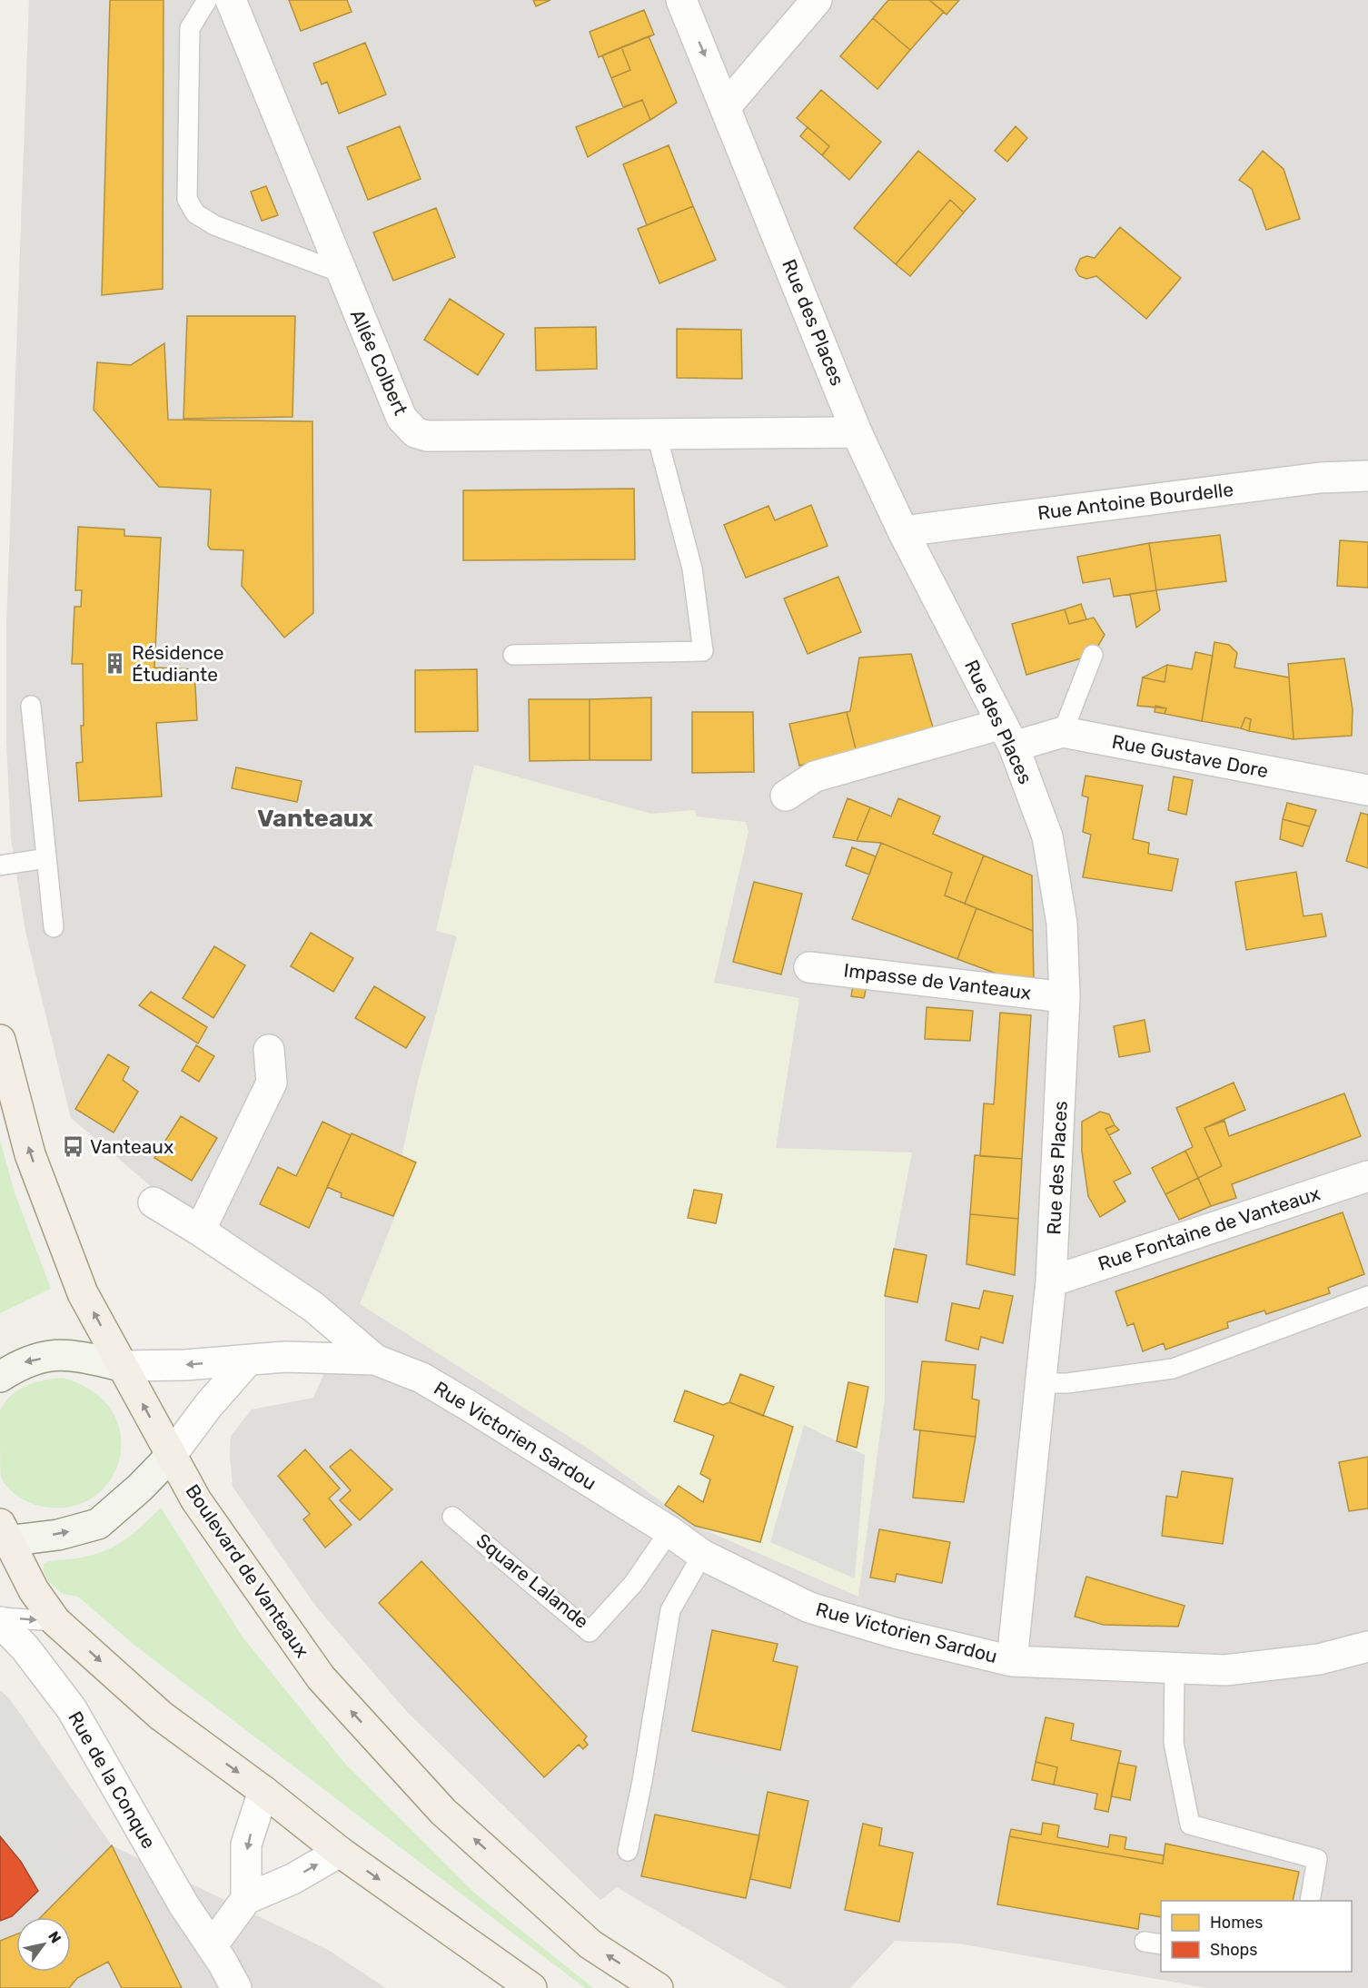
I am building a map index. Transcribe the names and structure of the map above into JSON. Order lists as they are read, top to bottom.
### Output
{
  "streets": {
    "main road": ["Boulevard de Vanteaux"],
    "street": [
      "Rue des Places",
      "Allée Colbert",
      "Rue Antoine Bourdelle",
      "Rue Gustave Dore",
      "Impasse de Vanteaux",
      "Rue Fontaine de Vanteaux",
      "Rue Victorien Sardou",
      "Rue de la Conque"
    ],
    "lane": ["Square Lalande"]
  },
  "crossings": [
    ["Rue des Places", "Allée Colbert"],
    ["Rue des Places", "Rue Antoine Bourdelle"],
    ["Rue des Places", "Rue Gustave Dore"],
    ["Rue des Places", "Impasse de Vanteaux"],
    ["Rue des Places", "Rue Fontaine de Vanteaux"],
    ["Rue des Places", "Rue Victorien Sardou"],
    ["Rue Victorien Sardou", "Boulevard de Vanteaux"],
    ["Rue Victorien Sardou", "Square Lalande"]
  ],
  "districts": ["Vanteaux"],
  "places": {
    "building": ["Résidence Étudiante"],
    "bus stop": ["Vanteaux"]
  },
  "legend": ["Homes", "Shops"],
  "north": "top right"
}
